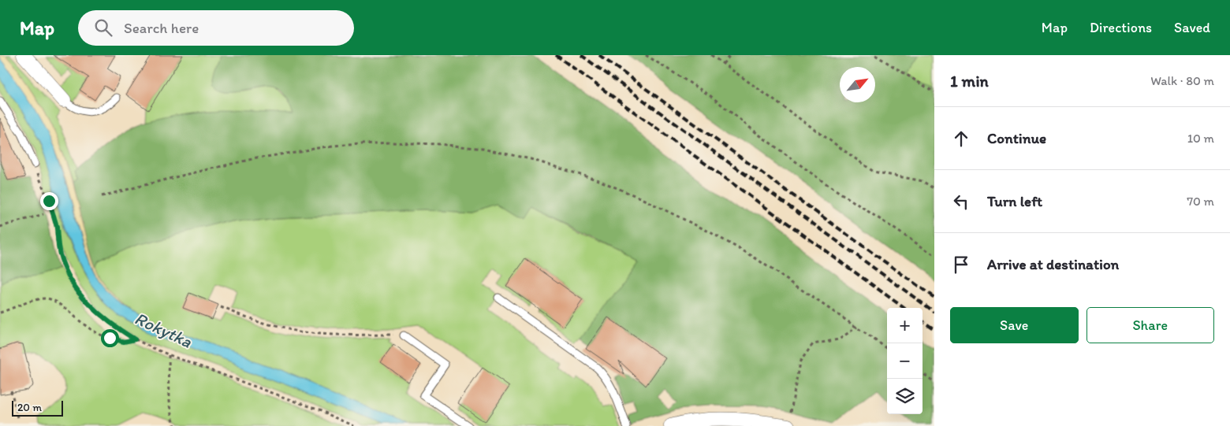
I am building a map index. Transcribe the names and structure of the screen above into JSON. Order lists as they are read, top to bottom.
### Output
{
  "water": ["Rokytka"],
  "scale_bar": "20 m",
  "north": "top right",
  "page": {
    "header": "Map",
    "search": "Search here",
    "nav": ["Map", "Directions", "Saved"],
    "heading": ["1 min", "Walk · 80 m"],
    "list": [
      ["Continue", "10 m"],
      ["Turn left", "70 m"],
      "Arrive at destination"
    ],
    "buttons": ["Save", "Share"],
    "map_buttons": ["+", "−"],
    "scale": "20 m"
  }
}
